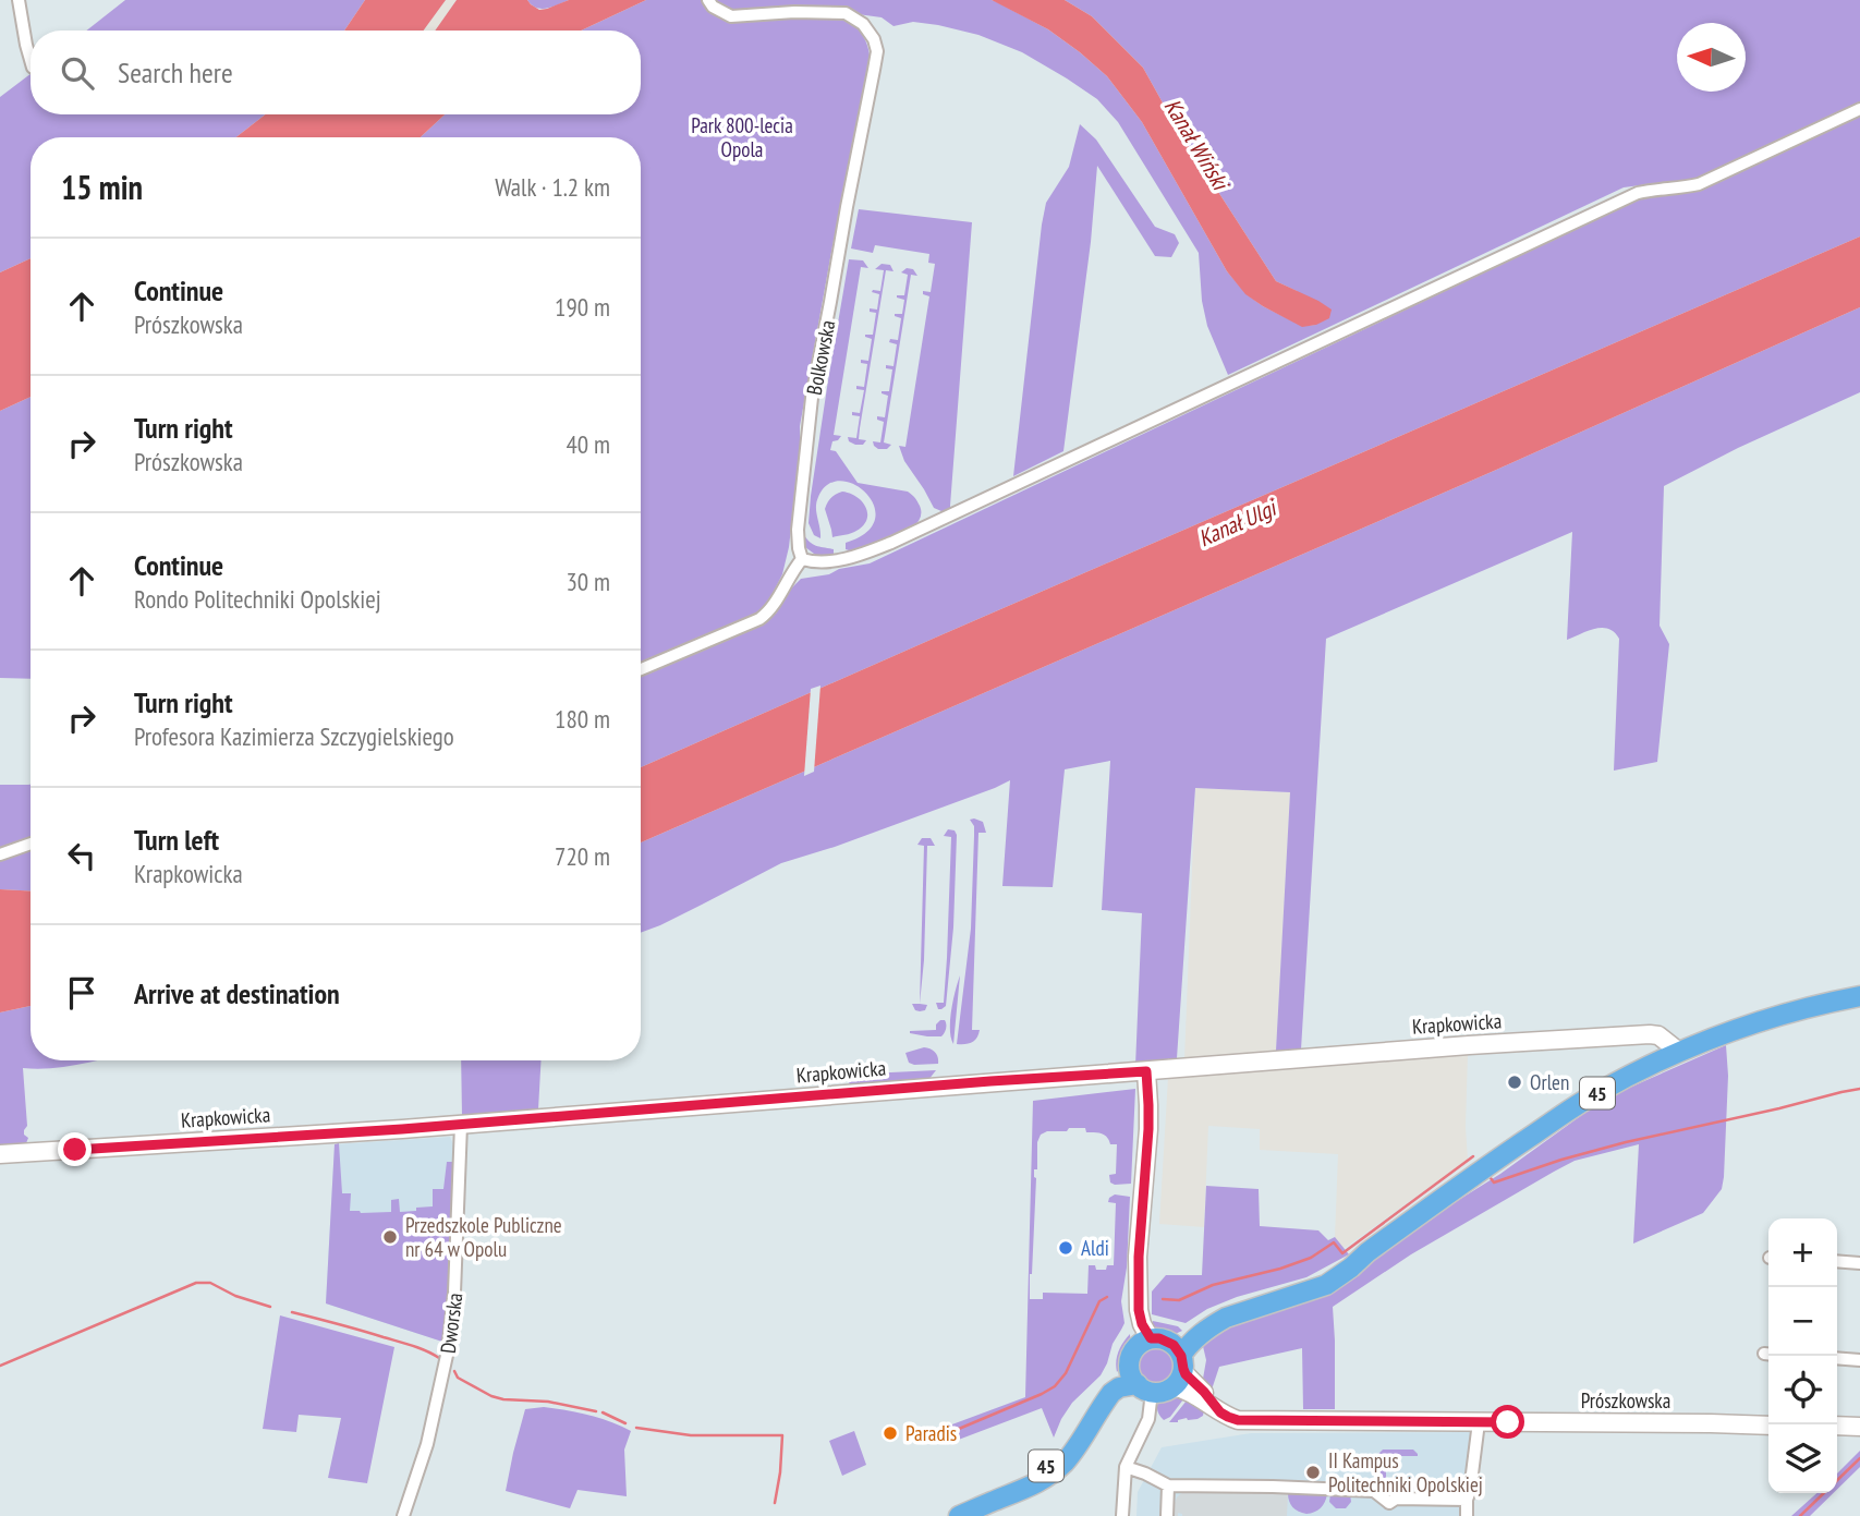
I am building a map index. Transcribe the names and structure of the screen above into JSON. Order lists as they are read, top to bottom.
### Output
{
  "streets": {
    "main road": ["45"],
    "street": [
      "Bolkowska",
      "Krapkowicka",
      "Dworska",
      "Prószkowska"
    ]
  },
  "crossings": [
    ["Krapkowicka", "45"],
    ["Krapkowicka", "Dworska"],
    ["45", "Prószkowska"]
  ],
  "water": ["Kanał Wiński", "Kanał Ulgi"],
  "parks": ["Park 800-lecia Opola"],
  "places": [
    "Orlen",
    "Przedszkole Publiczne nr 64 w Opolu",
    "Aldi",
    "Paradis",
    "II Kampus Politechniki Opolskiej"
  ],
  "north": "left",
  "page": {
    "search": "Search here",
    "heading": ["15 min", "Walk · 1.2 km"],
    "list": [
      ["Continue", "Prószkowska", "190 m"],
      ["Turn right", "Prószkowska", "40 m"],
      ["Continue", "Rondo Politechniki Opolskiej", "30 m"],
      ["Turn right", "Profesora Kazimierza Szczygielskiego", "180 m"],
      ["Turn left", "Krapkowicka", "720 m"],
      "Arrive at destination"
    ],
    "map_buttons": ["+", "−"]
  }
}
